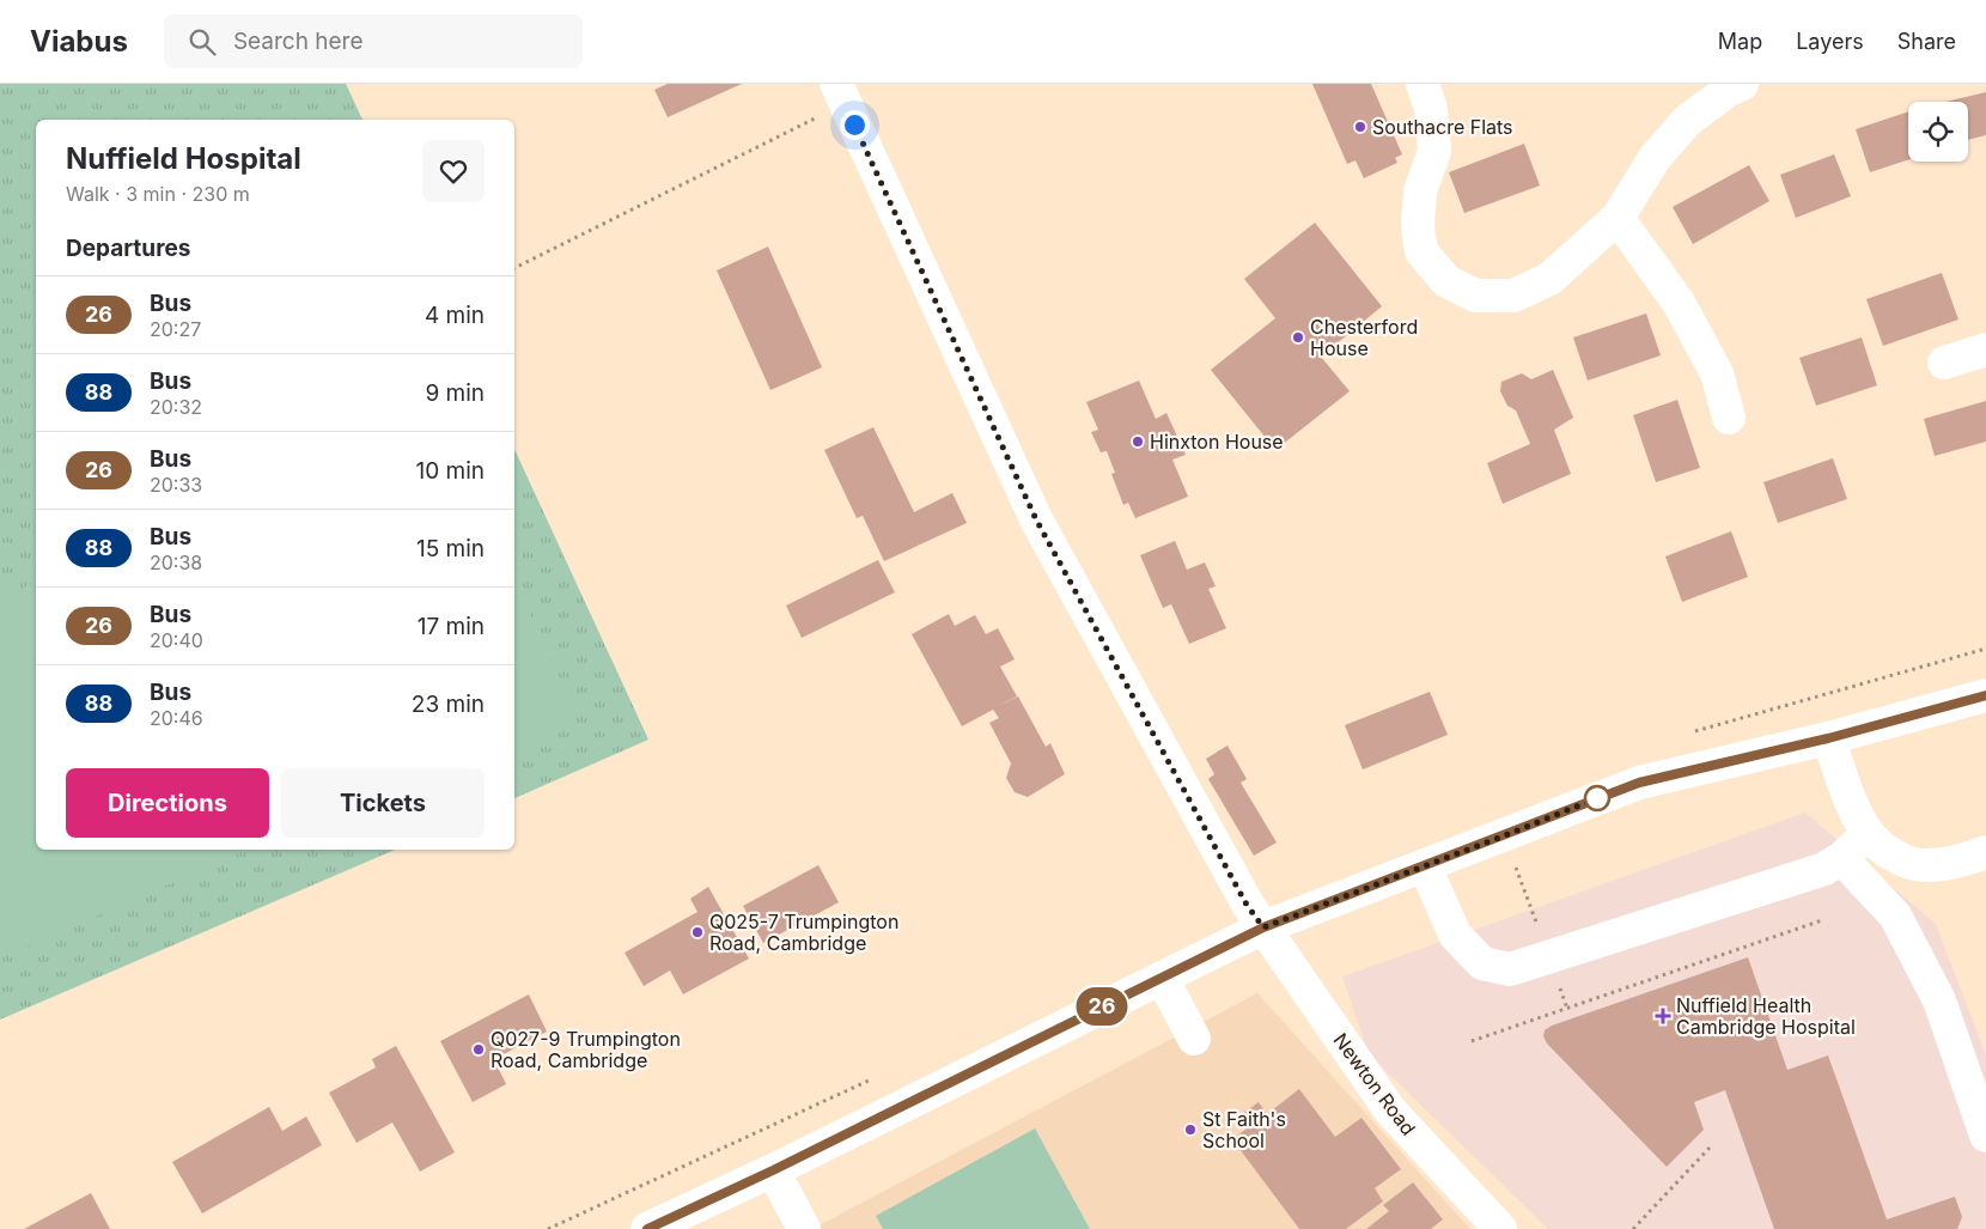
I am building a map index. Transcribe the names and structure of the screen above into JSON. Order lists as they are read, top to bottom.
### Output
{
  "streets": {
    "street": ["Newton Road"]
  },
  "places": {
    "other": [
      "Southacre Flats",
      "Chesterford House",
      "Hinxton House",
      "Q025-7 Trumpington Road, Cambridge",
      "Q027-9 Trumpington Road, Cambridge",
      "St Faith's School"
    ],
    "health": ["Nuffield Health Cambridge Hospital"]
  },
  "lines": ["bus line 26"],
  "page": {
    "header": "Viabus",
    "search": "Search here",
    "nav": ["Map", "Layers", "Share"],
    "on_map": "26",
    "heading": [
      ["Nuffield Hospital", "Walk · 3 min · 230 m"],
      "Departures"
    ],
    "list": [
      {
        "mark": "26",
        "name": "Bus",
        "note": "20:27",
        "value": "4 min"
      },
      {
        "mark": "88",
        "name": "Bus",
        "note": "20:32",
        "value": "9 min"
      },
      {
        "mark": "26",
        "name": "Bus",
        "note": "20:33",
        "value": "10 min"
      },
      {
        "mark": "88",
        "name": "Bus",
        "note": "20:38",
        "value": "15 min"
      },
      {
        "mark": "26",
        "name": "Bus",
        "note": "20:40",
        "value": "17 min"
      },
      {
        "mark": "88",
        "name": "Bus",
        "note": "20:46",
        "value": "23 min"
      }
    ],
    "buttons": ["Directions", "Tickets"]
  }
}
